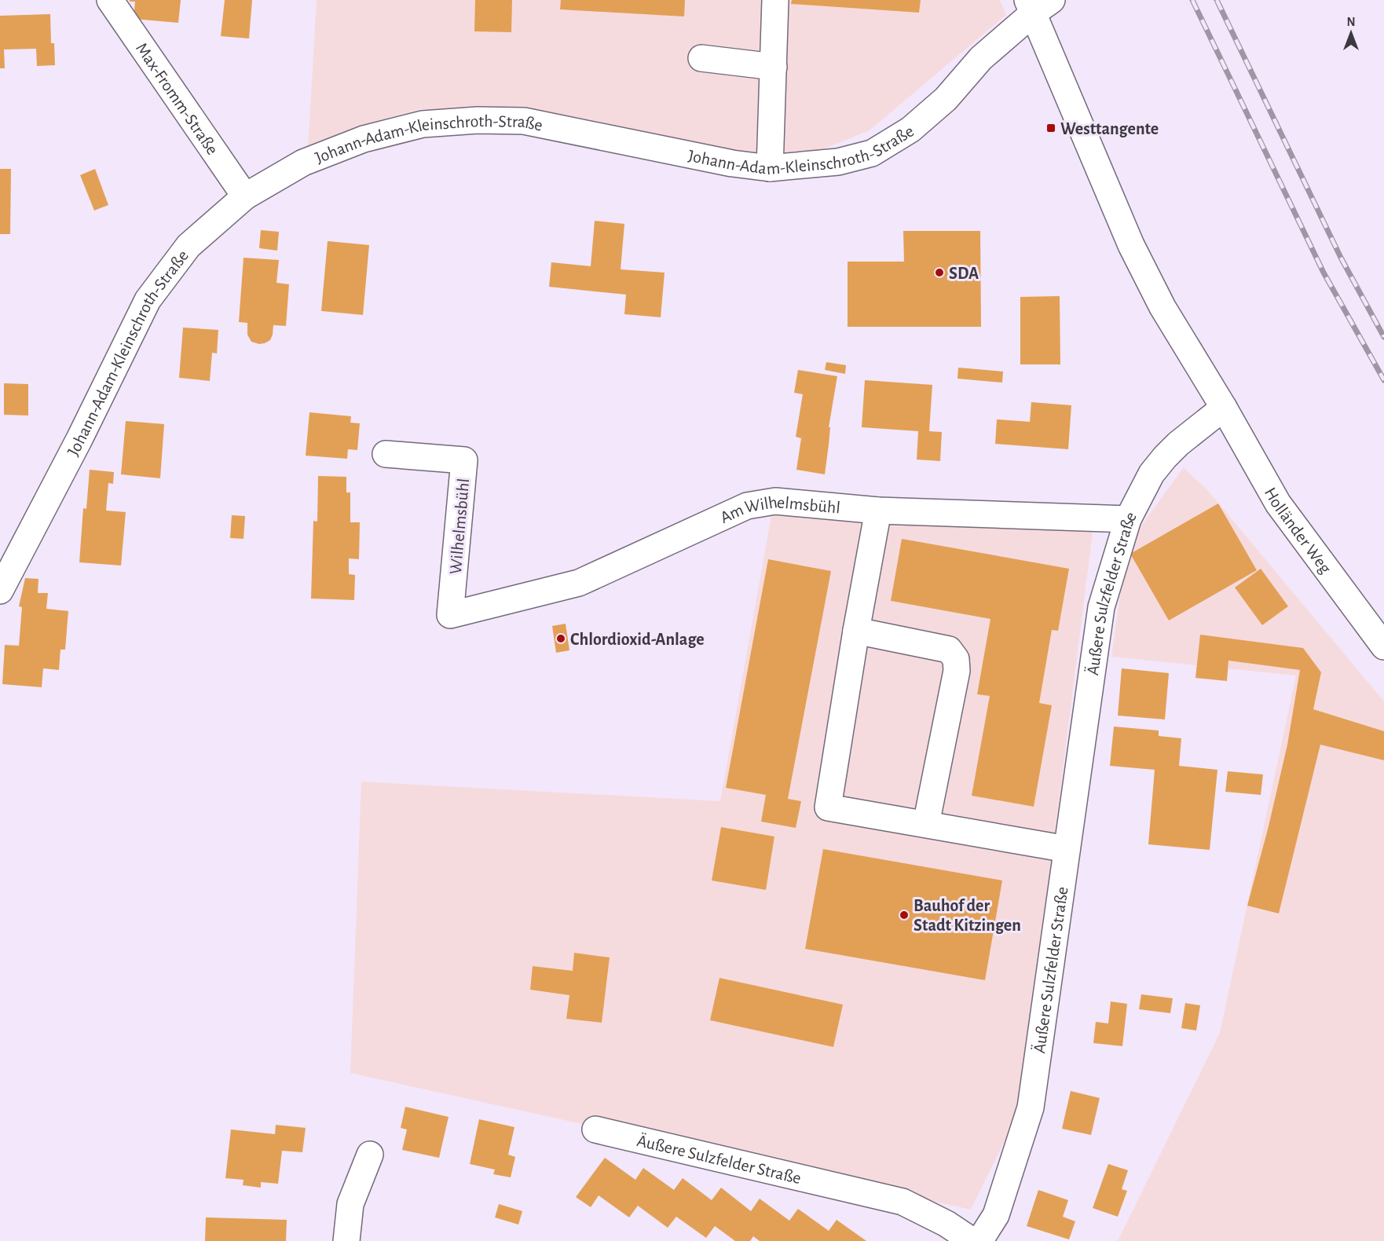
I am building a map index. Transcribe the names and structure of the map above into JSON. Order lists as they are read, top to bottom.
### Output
{
  "streets": {
    "street": [
      "Max-Fromm-Straße",
      "Johann-Adam-Kleinschroth-Straße",
      "Am Wilhelmsbühl",
      "Wilhelmsbühl",
      "Holländer Weg",
      "Äußere Sulzfelder Straße"
    ]
  },
  "crossings": [
    ["Max-Fromm-Straße", "Johann-Adam-Kleinschroth-Straße"],
    ["Am Wilhelmsbühl", "Wilhelmsbühl"],
    ["Am Wilhelmsbühl", "Äußere Sulzfelder Straße"],
    ["Holländer Weg", "Äußere Sulzfelder Straße"]
  ],
  "places": {
    "transit": ["Westtangente"],
    "other": ["SDA", "Chlordioxid-Anlage", "Bauhof der Stadt Kitzingen"]
  },
  "north": "top"
}
